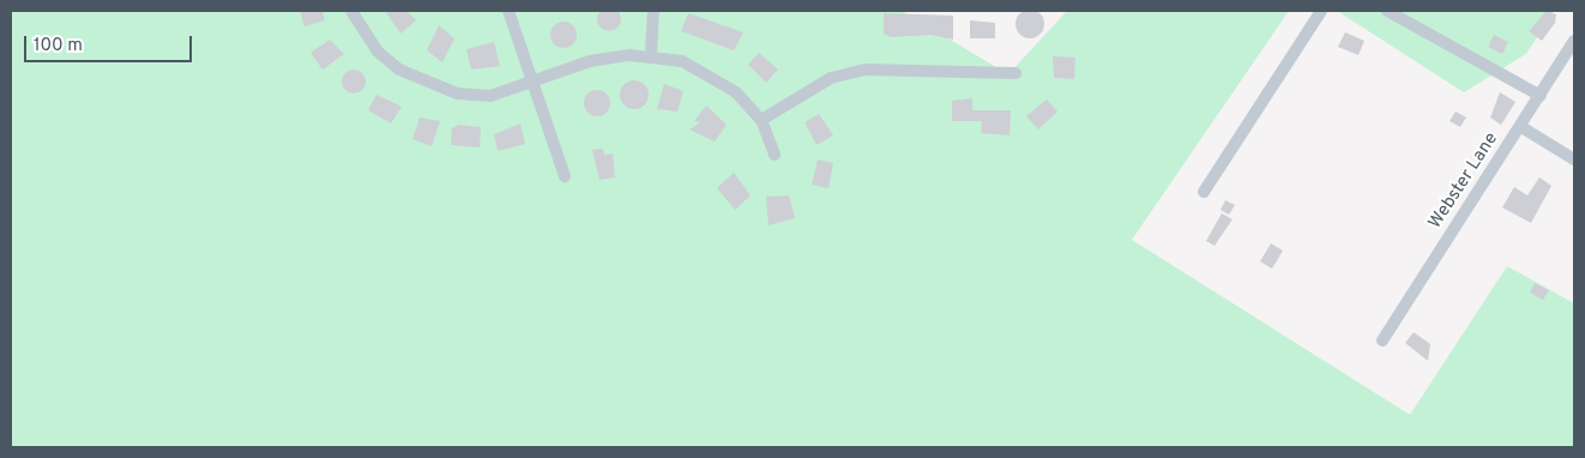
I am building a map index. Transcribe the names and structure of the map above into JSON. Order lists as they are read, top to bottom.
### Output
{
  "streets": {
    "street": ["Webster Lane"]
  },
  "scale_bar": "100 m"
}
